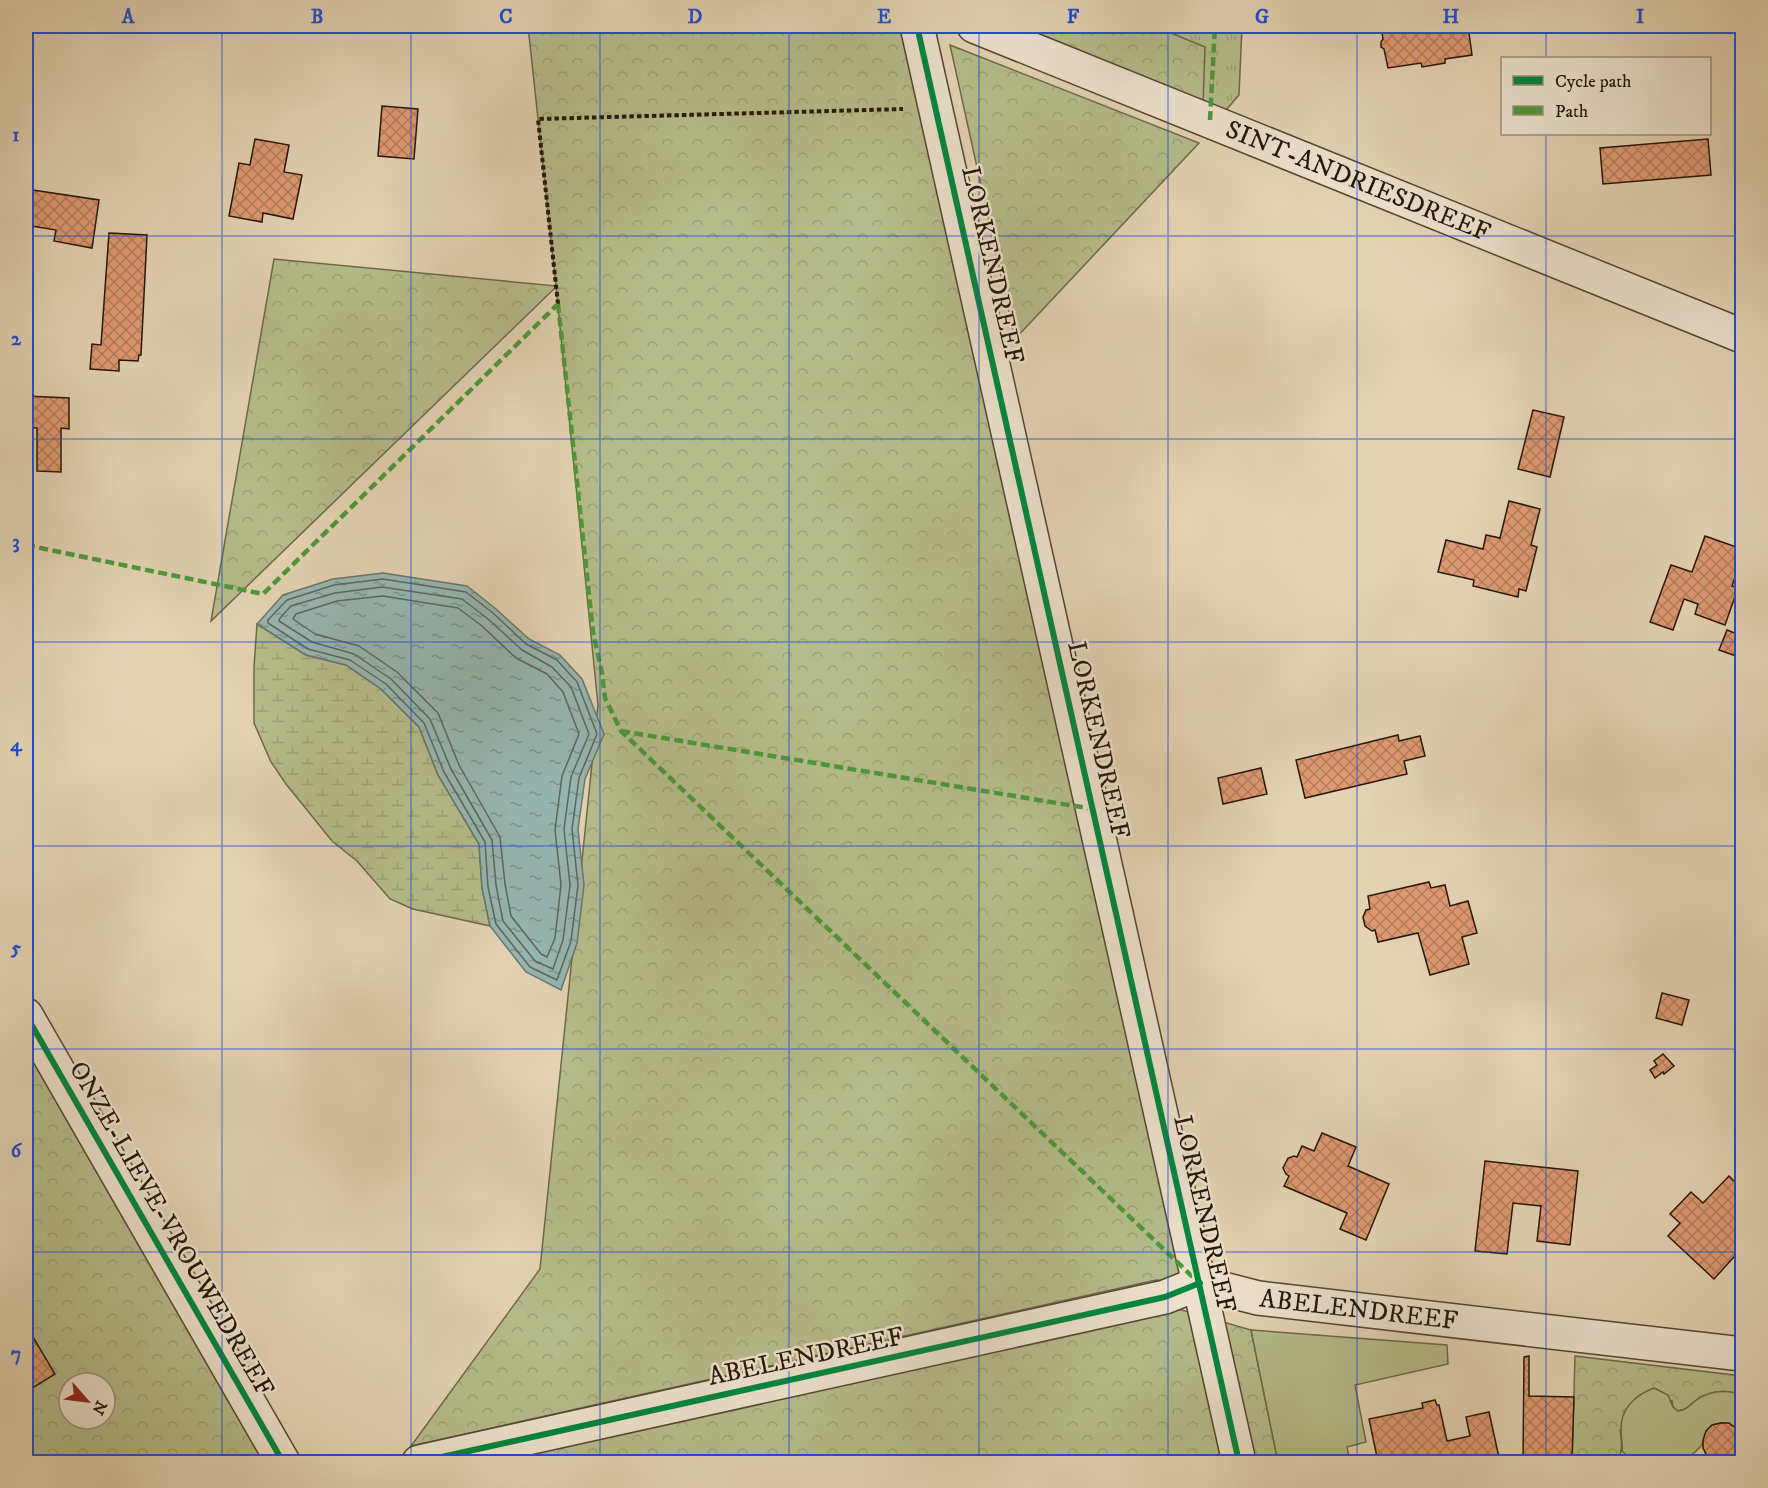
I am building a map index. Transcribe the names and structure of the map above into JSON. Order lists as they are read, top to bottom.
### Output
{
  "streets": {
    "street": [
      "SINT-ANDRIESDREEF",
      "LORKENDREEF",
      "ONZE-LIEVE-VROUWEDREEF",
      "ABELENDREEF"
    ]
  },
  "crossings": [
    ["LORKENDREEF", "ABELENDREEF"]
  ],
  "legend": ["Cycle path", "Path"],
  "north": "bottom right",
  "grid": {
    "columns": [
      "A",
      "B",
      "C",
      "D",
      "E",
      "F",
      "G",
      "H",
      "I"
    ],
    "rows": [
      "1",
      "2",
      "3",
      "4",
      "5",
      "6",
      "7"
    ]
  }
}
